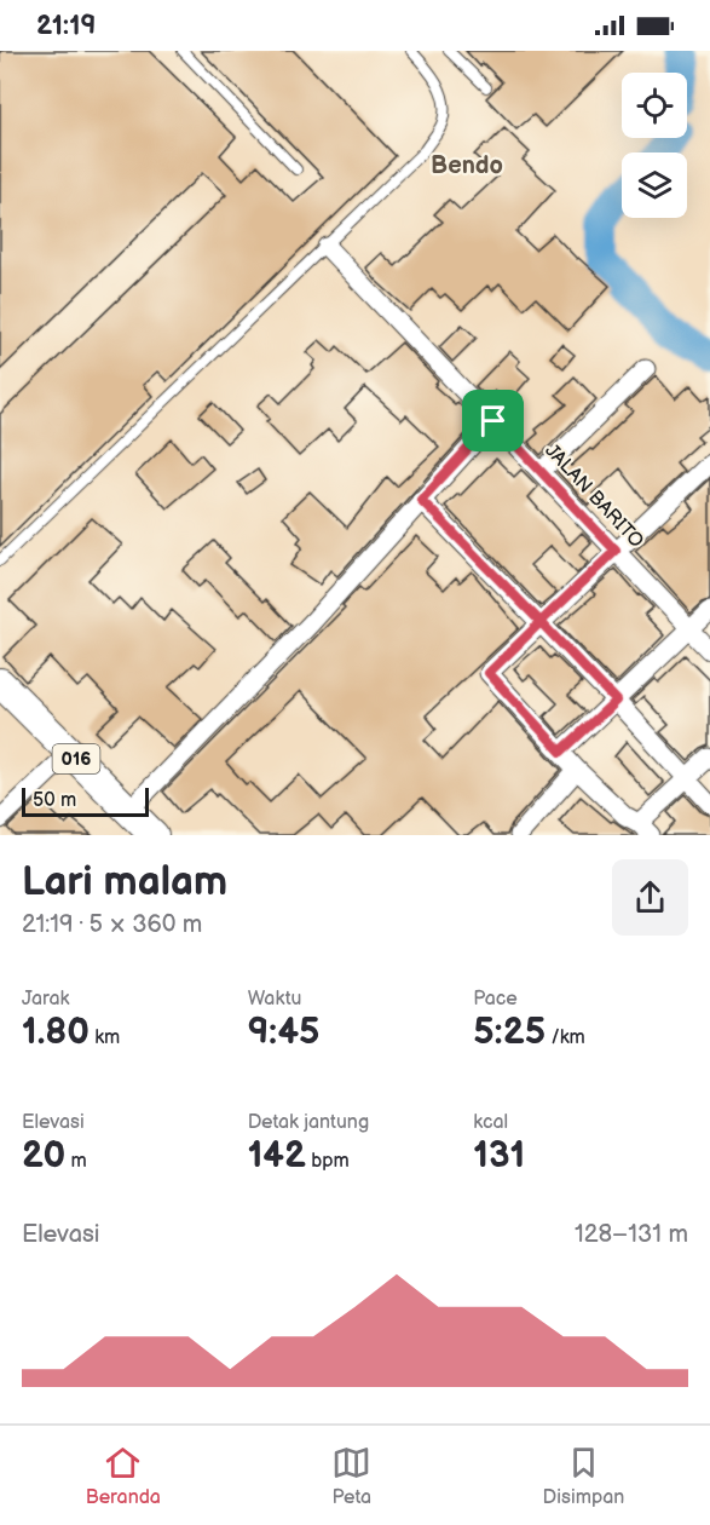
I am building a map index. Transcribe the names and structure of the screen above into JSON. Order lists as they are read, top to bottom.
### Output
{
  "streets": {
    "main road": ["016"],
    "street": ["JALAN BARITO"]
  },
  "districts": ["Bendo"],
  "scale_bar": "50 m",
  "page": {
    "status": "21:19",
    "scale": "50 m",
    "heading": ["Lari malam", "21:19 · 5 × 360 m"],
    "stats": [
      ["Jarak", "1.80 km"],
      ["Waktu", "9:45"],
      ["Pace", "5:25 /km"],
      ["Elevasi", "20 m"],
      ["Detak jantung", "142 bpm"],
      ["kcal", "131"]
    ],
    "chart": ["Elevasi", "128–131 m"],
    "tabs": ["Beranda", "Peta", "Disimpan"]
  }
}
